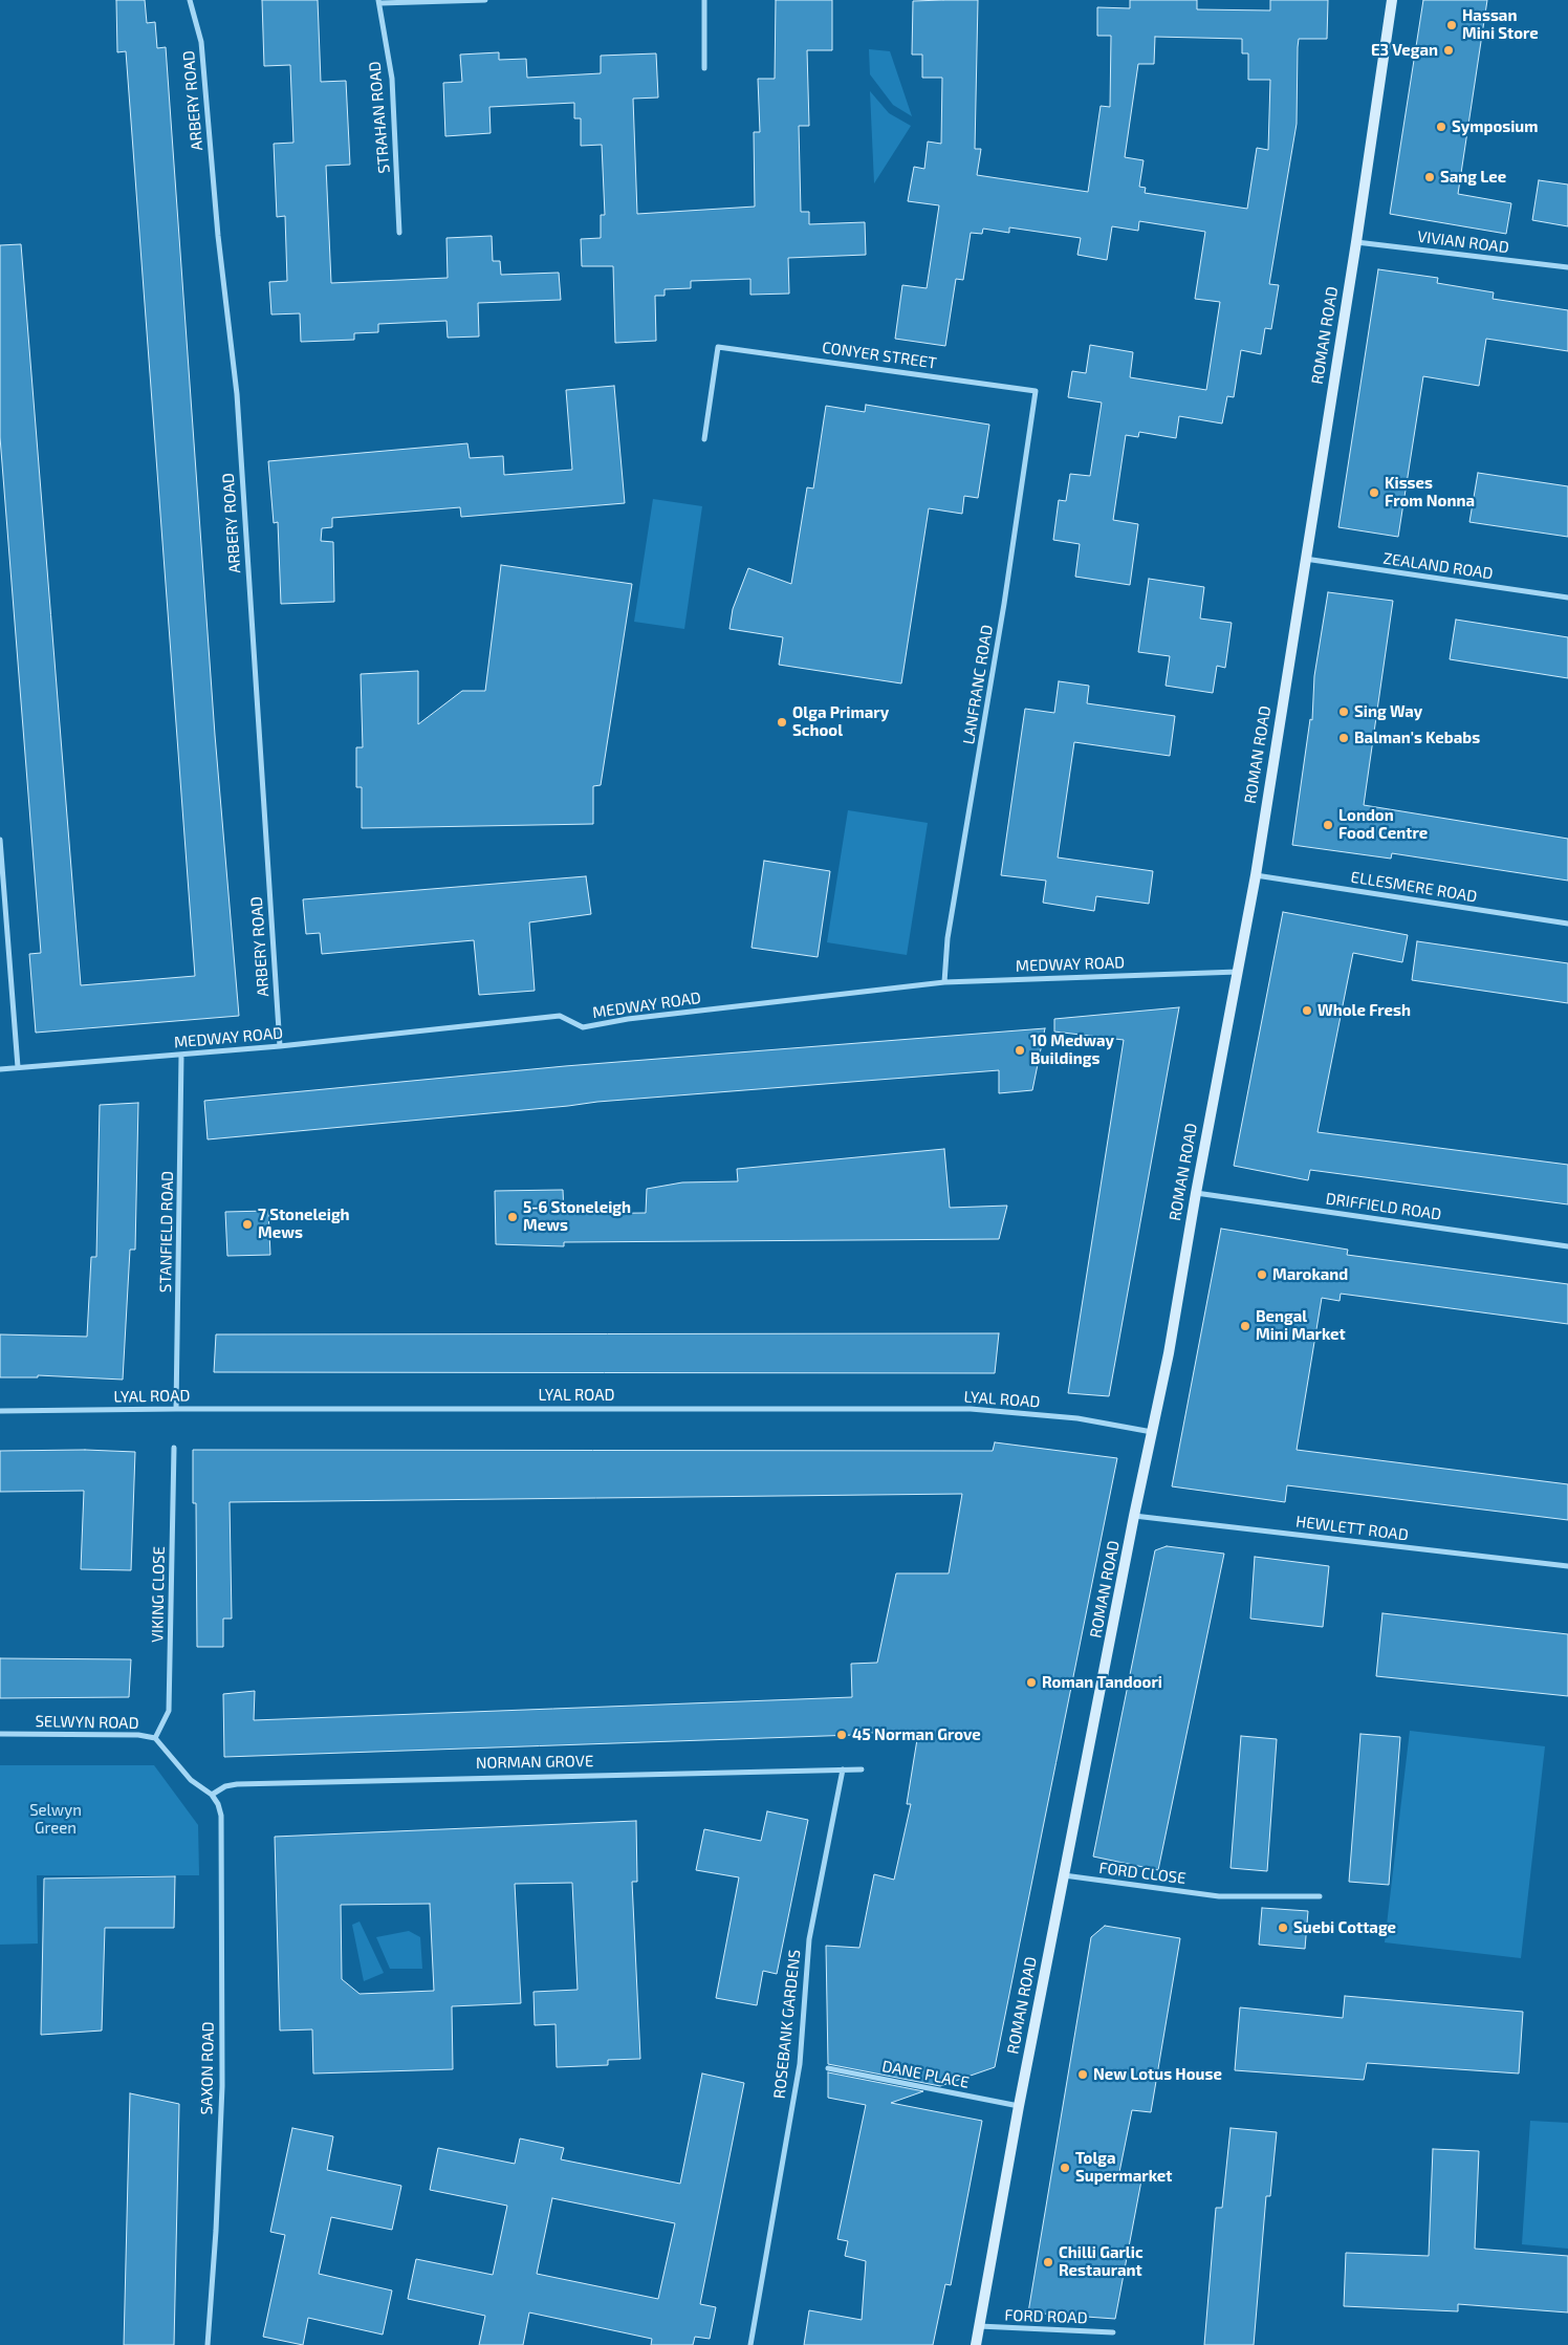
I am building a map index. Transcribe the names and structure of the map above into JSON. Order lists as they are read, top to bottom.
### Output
{
  "streets": {
    "main road": ["ROMAN ROAD"],
    "street": [
      "ARBERY ROAD",
      "STRAHAN ROAD",
      "VIVIAN ROAD",
      "CONYER STREET",
      "ZEALAND ROAD",
      "LANFRANC ROAD",
      "ELLESMERE ROAD",
      "MEDWAY ROAD",
      "DRIFFIELD ROAD",
      "STANFIELD ROAD",
      "LYAL ROAD",
      "HEWLETT ROAD",
      "VIKING CLOSE",
      "SELWYN ROAD",
      "NORMAN GROVE",
      "FORD CLOSE",
      "ROSEBANK GARDENS",
      "SAXON ROAD",
      "DANE PLACE",
      "FORD ROAD"
    ]
  },
  "crossings": [
    ["ARBERY ROAD", "MEDWAY ROAD"],
    ["VIVIAN ROAD", "ROMAN ROAD"],
    ["ROMAN ROAD", "ZEALAND ROAD"],
    ["ROMAN ROAD", "ELLESMERE ROAD"],
    ["ROMAN ROAD", "MEDWAY ROAD"],
    ["ROMAN ROAD", "DRIFFIELD ROAD"],
    ["ROMAN ROAD", "LYAL ROAD"],
    ["ROMAN ROAD", "HEWLETT ROAD"],
    ["ROMAN ROAD", "FORD CLOSE"],
    ["ROMAN ROAD", "DANE PLACE"],
    ["ROMAN ROAD", "FORD ROAD"],
    ["CONYER STREET", "LANFRANC ROAD"],
    ["LANFRANC ROAD", "MEDWAY ROAD"],
    ["MEDWAY ROAD", "STANFIELD ROAD"],
    ["STANFIELD ROAD", "LYAL ROAD"],
    ["VIKING CLOSE", "SELWYN ROAD"],
    ["SELWYN ROAD", "NORMAN GROVE"],
    ["SELWYN ROAD", "SAXON ROAD"],
    ["NORMAN GROVE", "ROSEBANK GARDENS"],
    ["NORMAN GROVE", "SAXON ROAD"]
  ],
  "parks": ["Selwyn Green"],
  "places": [
    "Hassan Mini Store",
    "E3 Vegan",
    "Symposium",
    "Sang Lee",
    "Kisses From Nonna",
    "Sing Way",
    "Olga Primary School",
    "Balman's Kebabs",
    "London Food Centre",
    "Whole Fresh",
    "10 Medway Buildings",
    "5-6 Stoneleigh Mews",
    "7 Stoneleigh Mews",
    "Marokand",
    "Bengal Mini Market",
    "Roman Tandoori",
    "45 Norman Grove",
    "Suebi Cottage",
    "New Lotus House",
    "Tolga Supermarket",
    "Chilli Garlic Restaurant"
  ]
}
